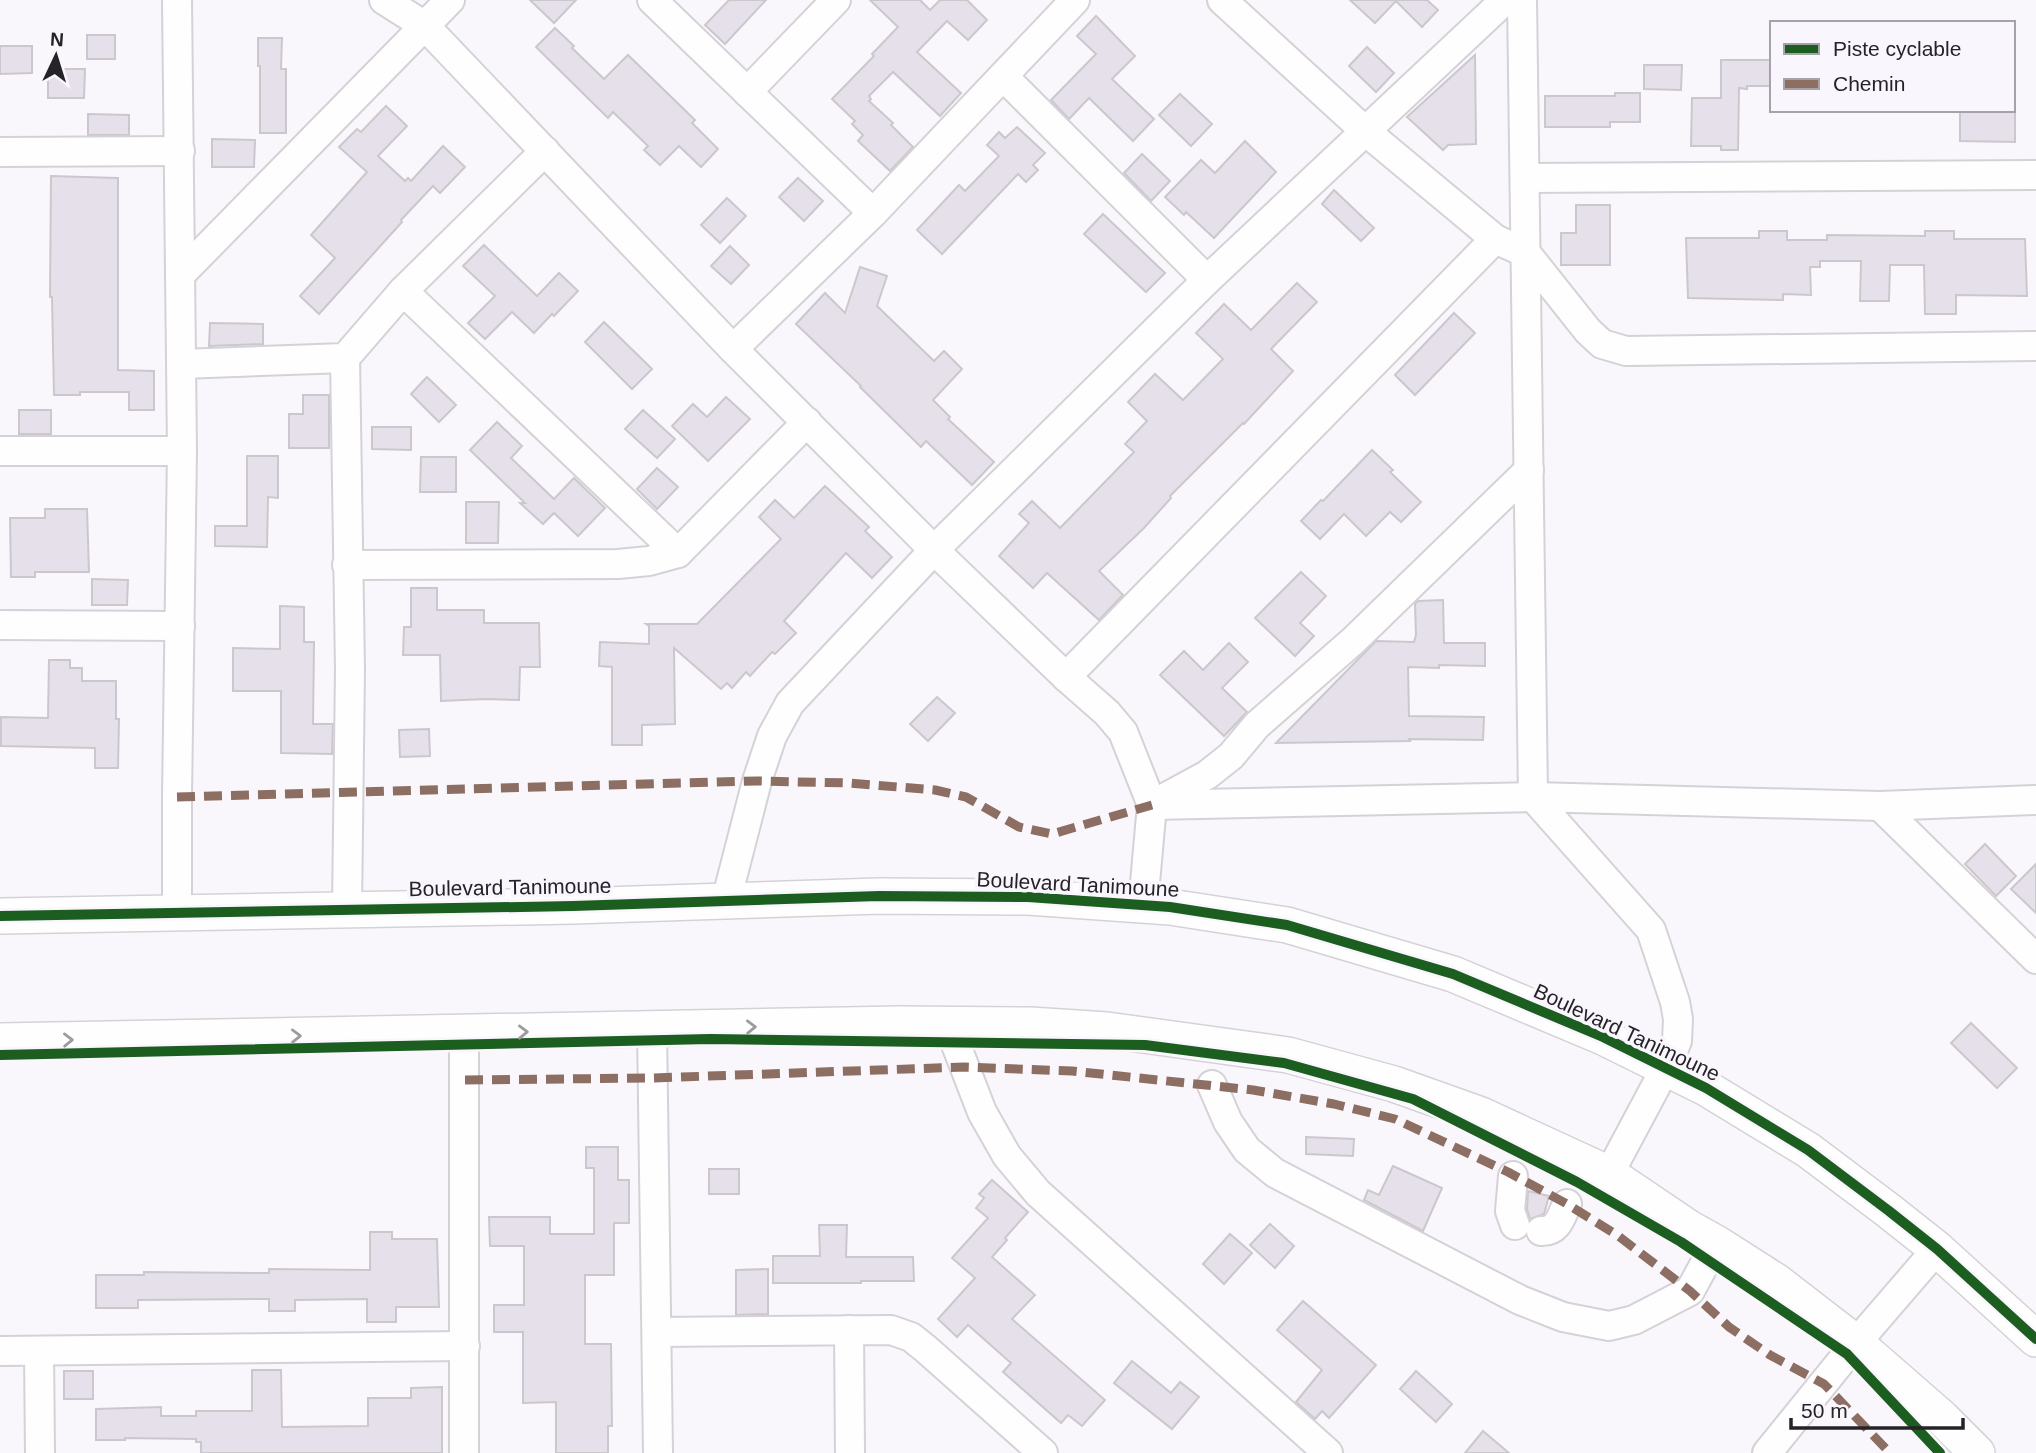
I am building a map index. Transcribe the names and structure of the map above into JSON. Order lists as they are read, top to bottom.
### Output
{
  "streets": {
    "main road": ["Boulevard Tanimoune"]
  },
  "legend": ["Piste cyclable", "Chemin"],
  "scale_bar": "50 m",
  "north": "top"
}
